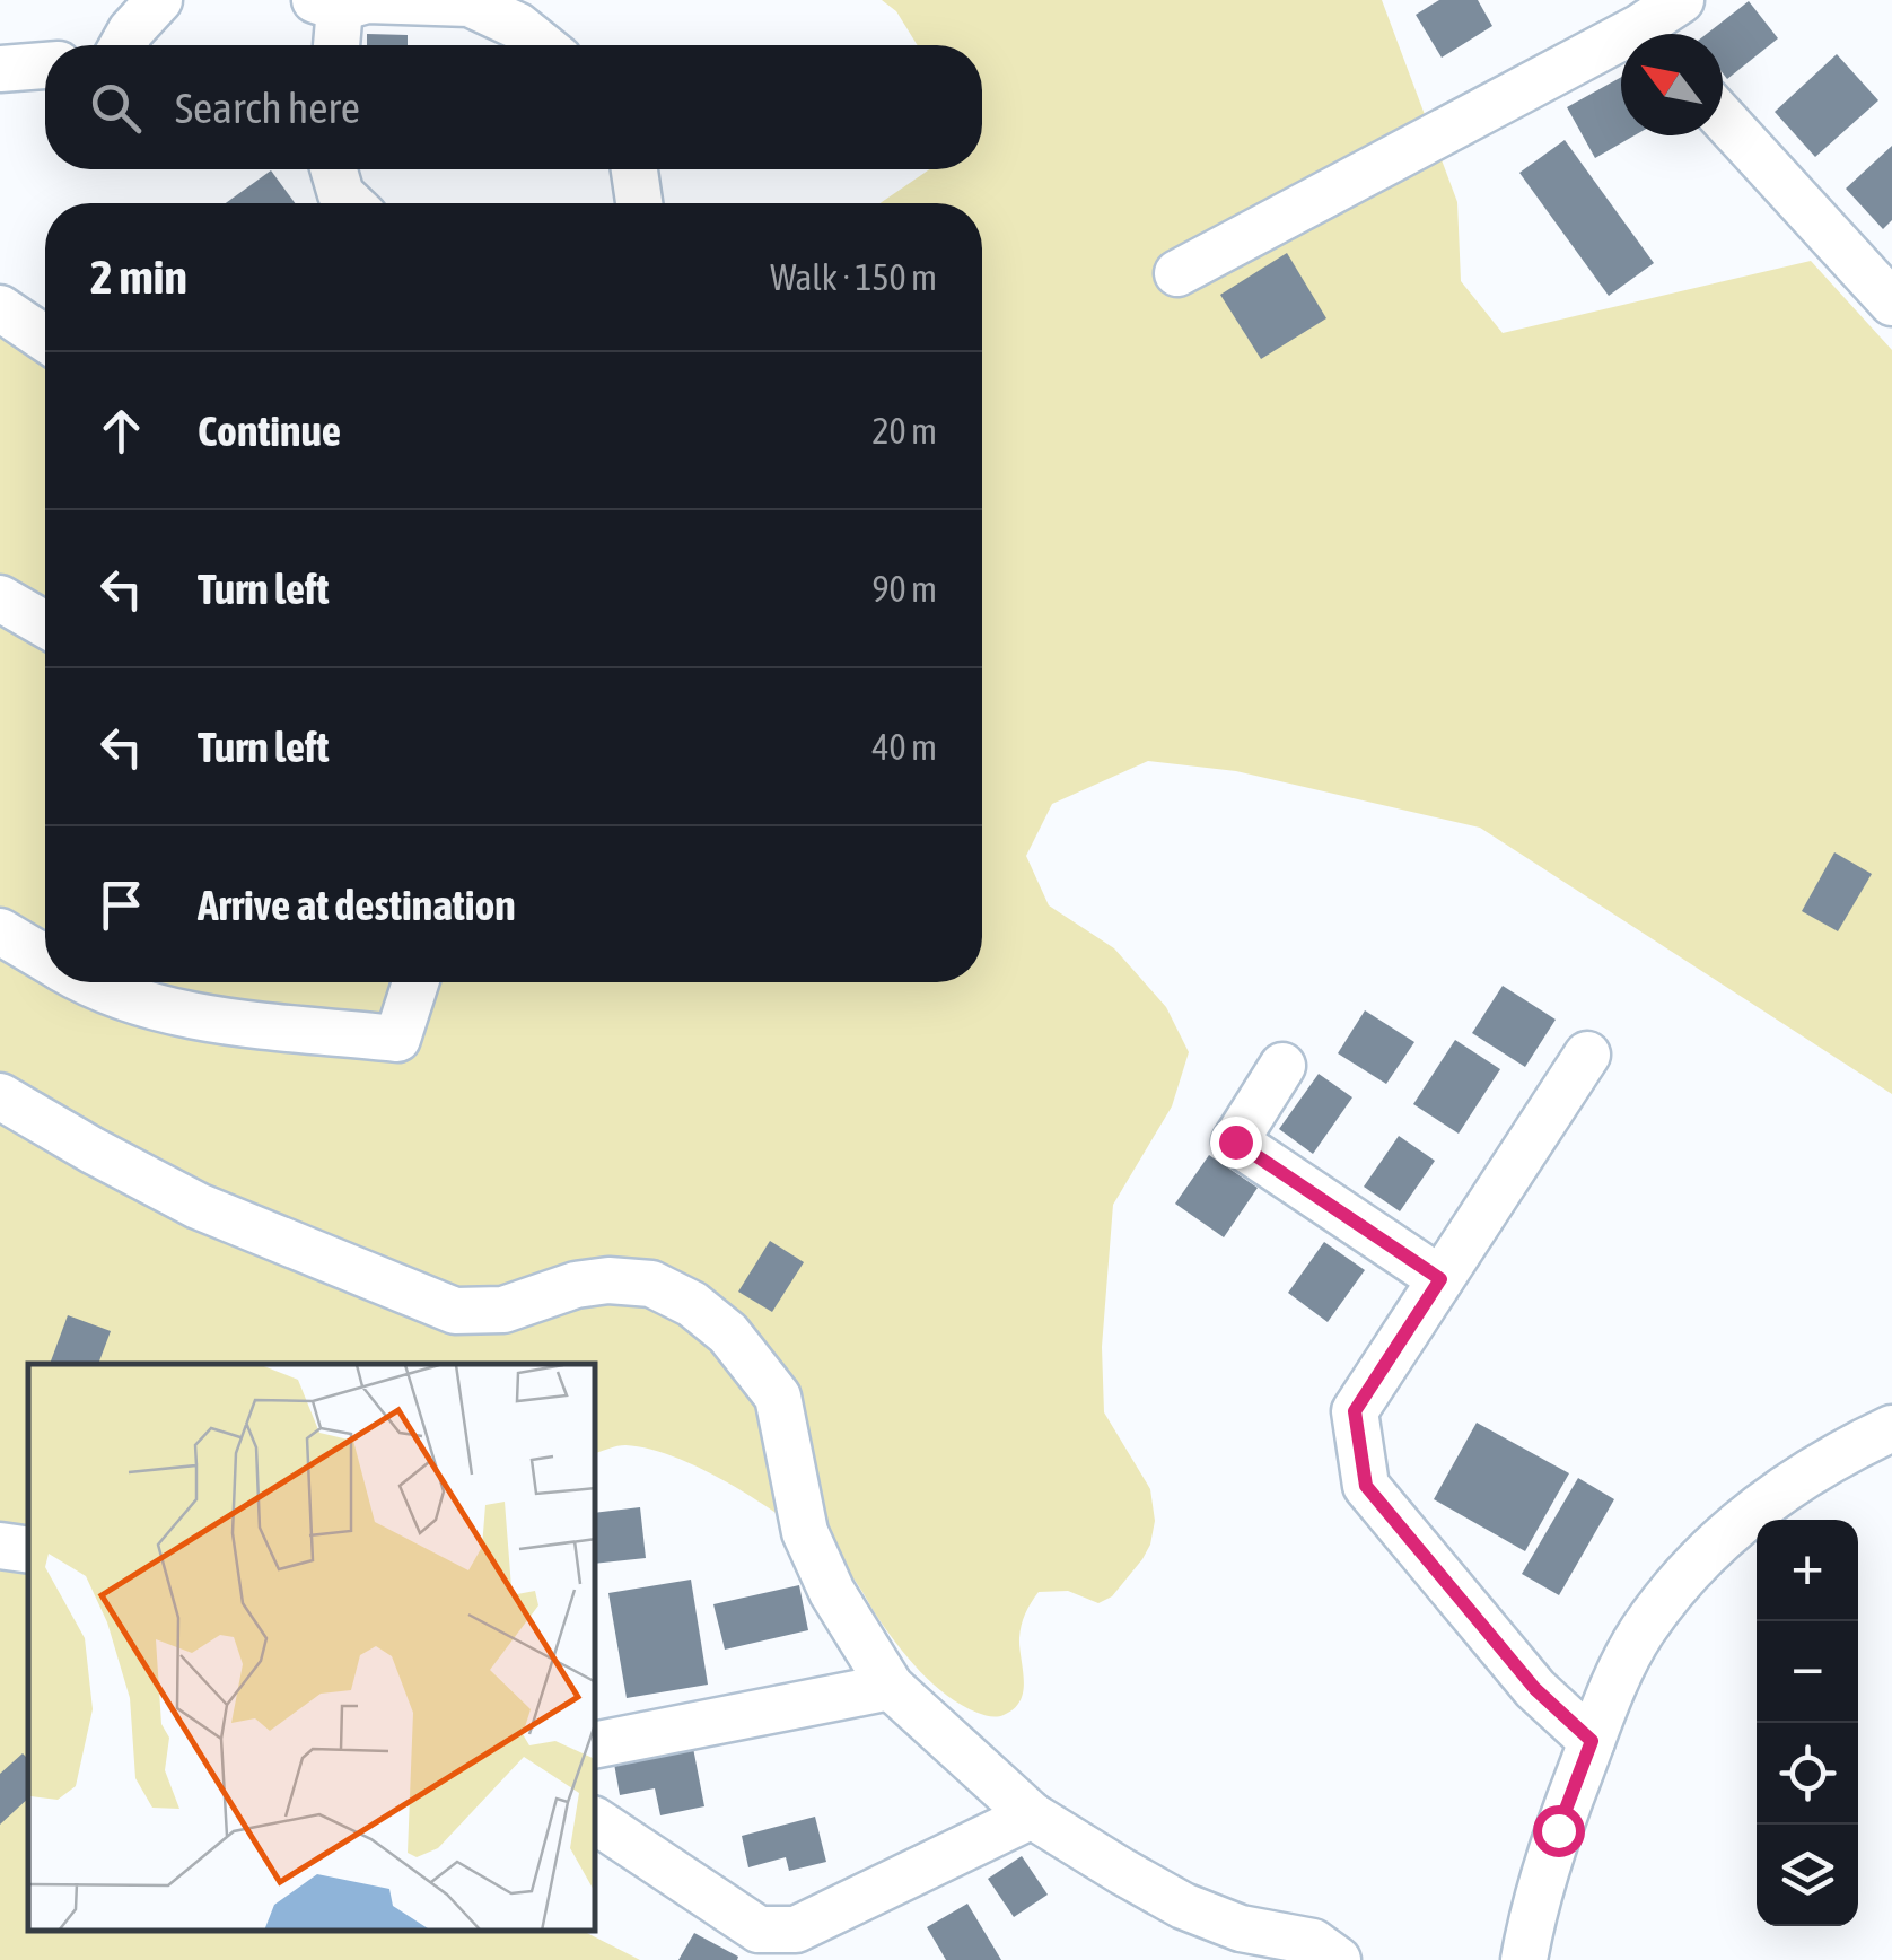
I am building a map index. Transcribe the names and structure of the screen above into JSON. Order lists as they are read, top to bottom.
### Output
{
  "north": "top left",
  "page": {
    "search": "Search here",
    "heading": ["2 min", "Walk · 150 m"],
    "list": [
      ["Continue", "20 m"],
      ["Turn left", "90 m"],
      ["Turn left", "40 m"],
      "Arrive at destination"
    ],
    "map_buttons": ["+", "−"]
  }
}
